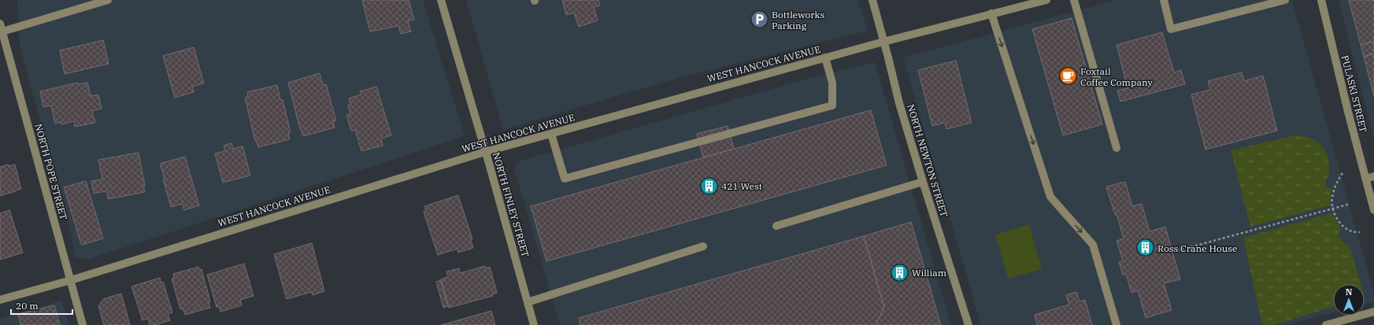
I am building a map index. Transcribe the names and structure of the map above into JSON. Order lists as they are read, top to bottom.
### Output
{
  "streets": {
    "street": [
      "WEST HANCOCK AVENUE",
      "PULASKI STREET",
      "NORTH NEWTON STREET",
      "NORTH POPE STREET",
      "NORTH FINLEY STREET"
    ]
  },
  "crossings": [
    ["WEST HANCOCK AVENUE", "NORTH NEWTON STREET"],
    ["WEST HANCOCK AVENUE", "NORTH POPE STREET"],
    ["WEST HANCOCK AVENUE", "NORTH FINLEY STREET"]
  ],
  "places": {
    "parking": ["Bottleworks Parking"],
    "cafe": ["Foxtail Coffee Company"],
    "building": ["421 West", "Ross Crane House", "William"]
  },
  "scale_bar": "20 m",
  "north": "top"
}
